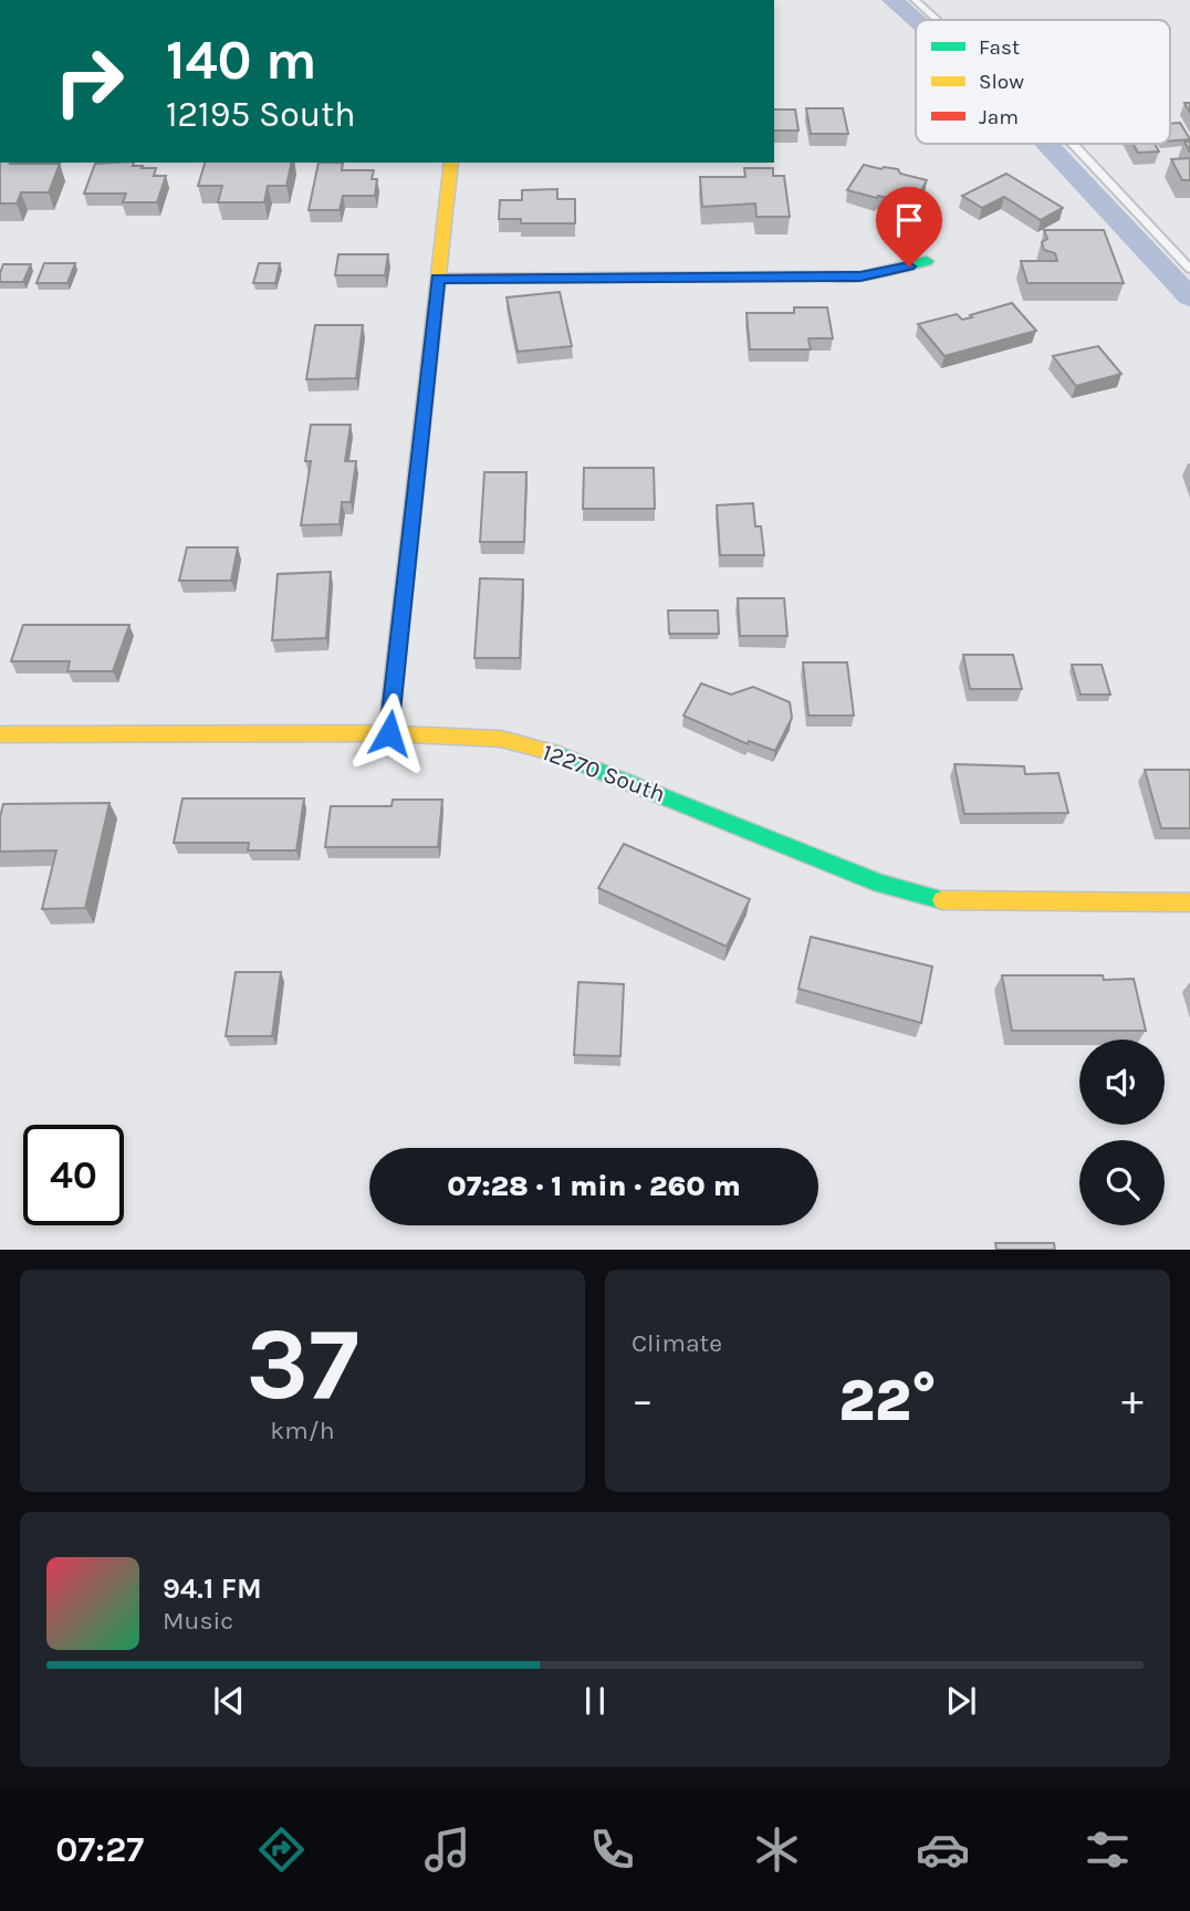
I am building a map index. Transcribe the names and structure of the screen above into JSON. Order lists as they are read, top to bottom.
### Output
{
  "streets": {
    "street": ["12270 South"]
  },
  "legend": ["Fast", "Slow", "Jam"],
  "page": {
    "turn": ["140 m", "12195 South"],
    "limit": "40",
    "trip": "07:28 · 1 min · 260 m",
    "tile": [
      ["37", "km/h"],
      "Climate"
    ],
    "heat": ["−", "22°", "+"],
    "song": ["94.1 FM", "Music"],
    "tabs": "07:27"
  }
}
